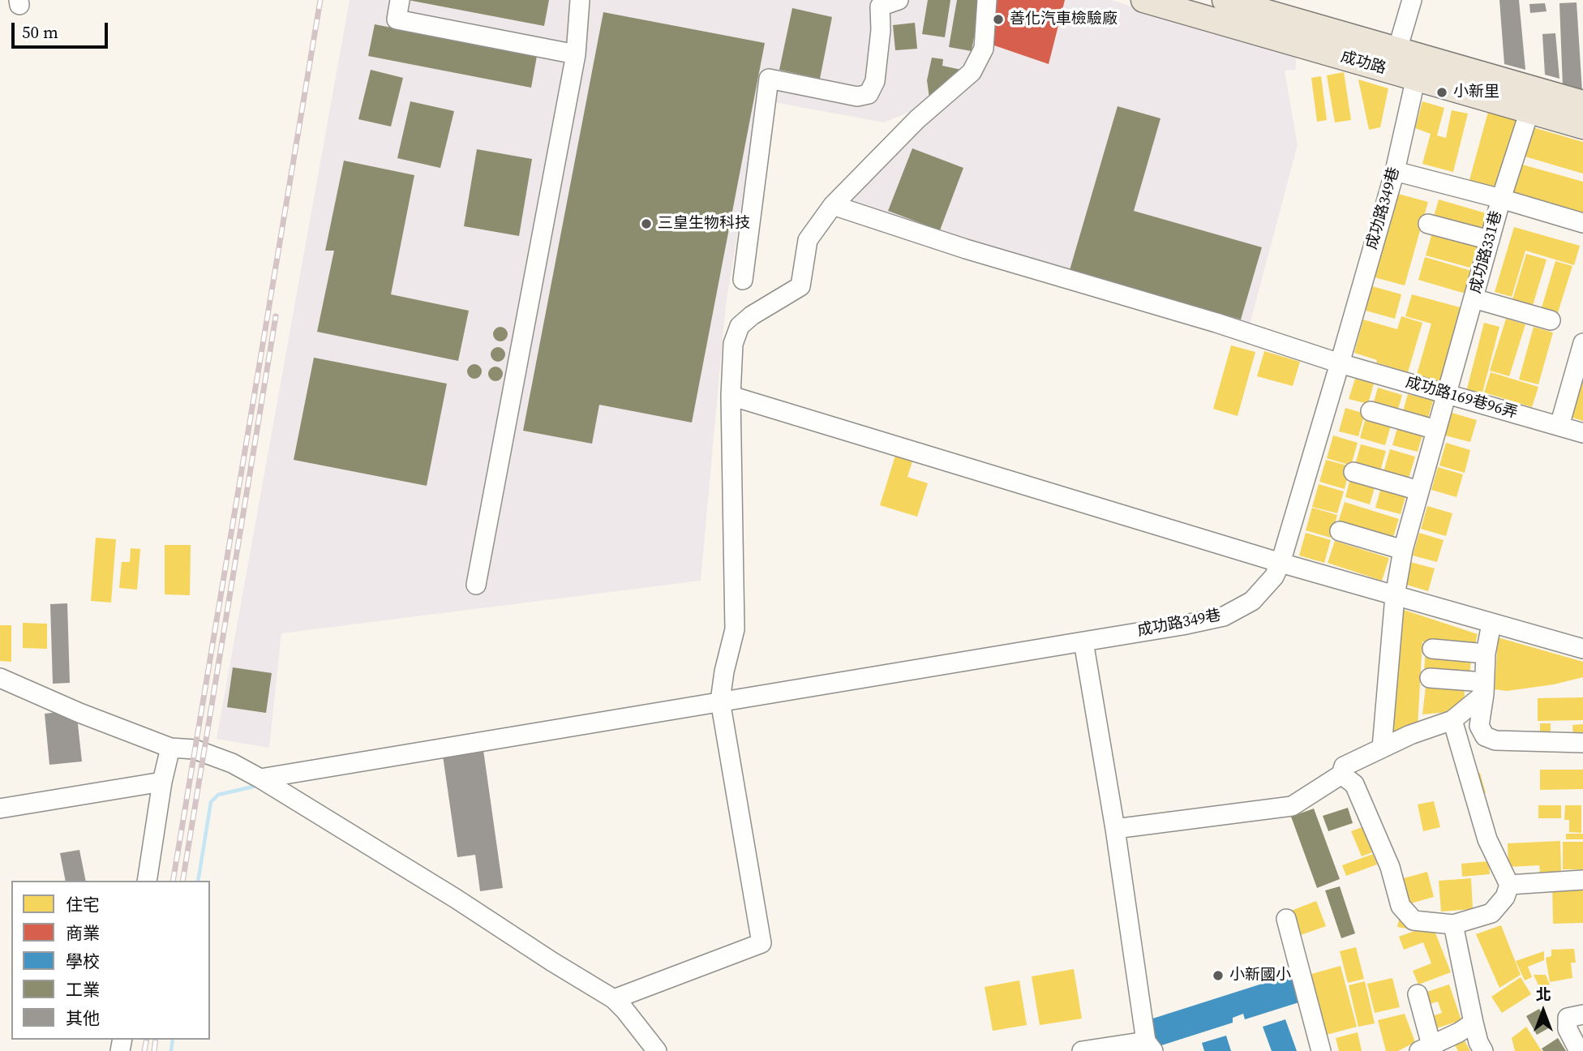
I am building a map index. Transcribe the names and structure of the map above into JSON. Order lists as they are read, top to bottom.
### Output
{
  "streets": {
    "main road": ["成功路"],
    "street": ["成功路349巷", "成功路331巷", "成功路169巷96弄"]
  },
  "crossings": [
    ["成功路", "成功路349巷"],
    ["成功路", "成功路331巷"],
    ["成功路349巷", "成功路169巷96弄"],
    ["成功路331巷", "成功路169巷96弄"]
  ],
  "places": [
    "善化汽車檢驗廠",
    "小新里",
    "三皇生物科技",
    "小新國小"
  ],
  "legend": [
    "住宅",
    "商業",
    "學校",
    "工業",
    "其他"
  ],
  "scale_bar": "50 m",
  "north": "top"
}
